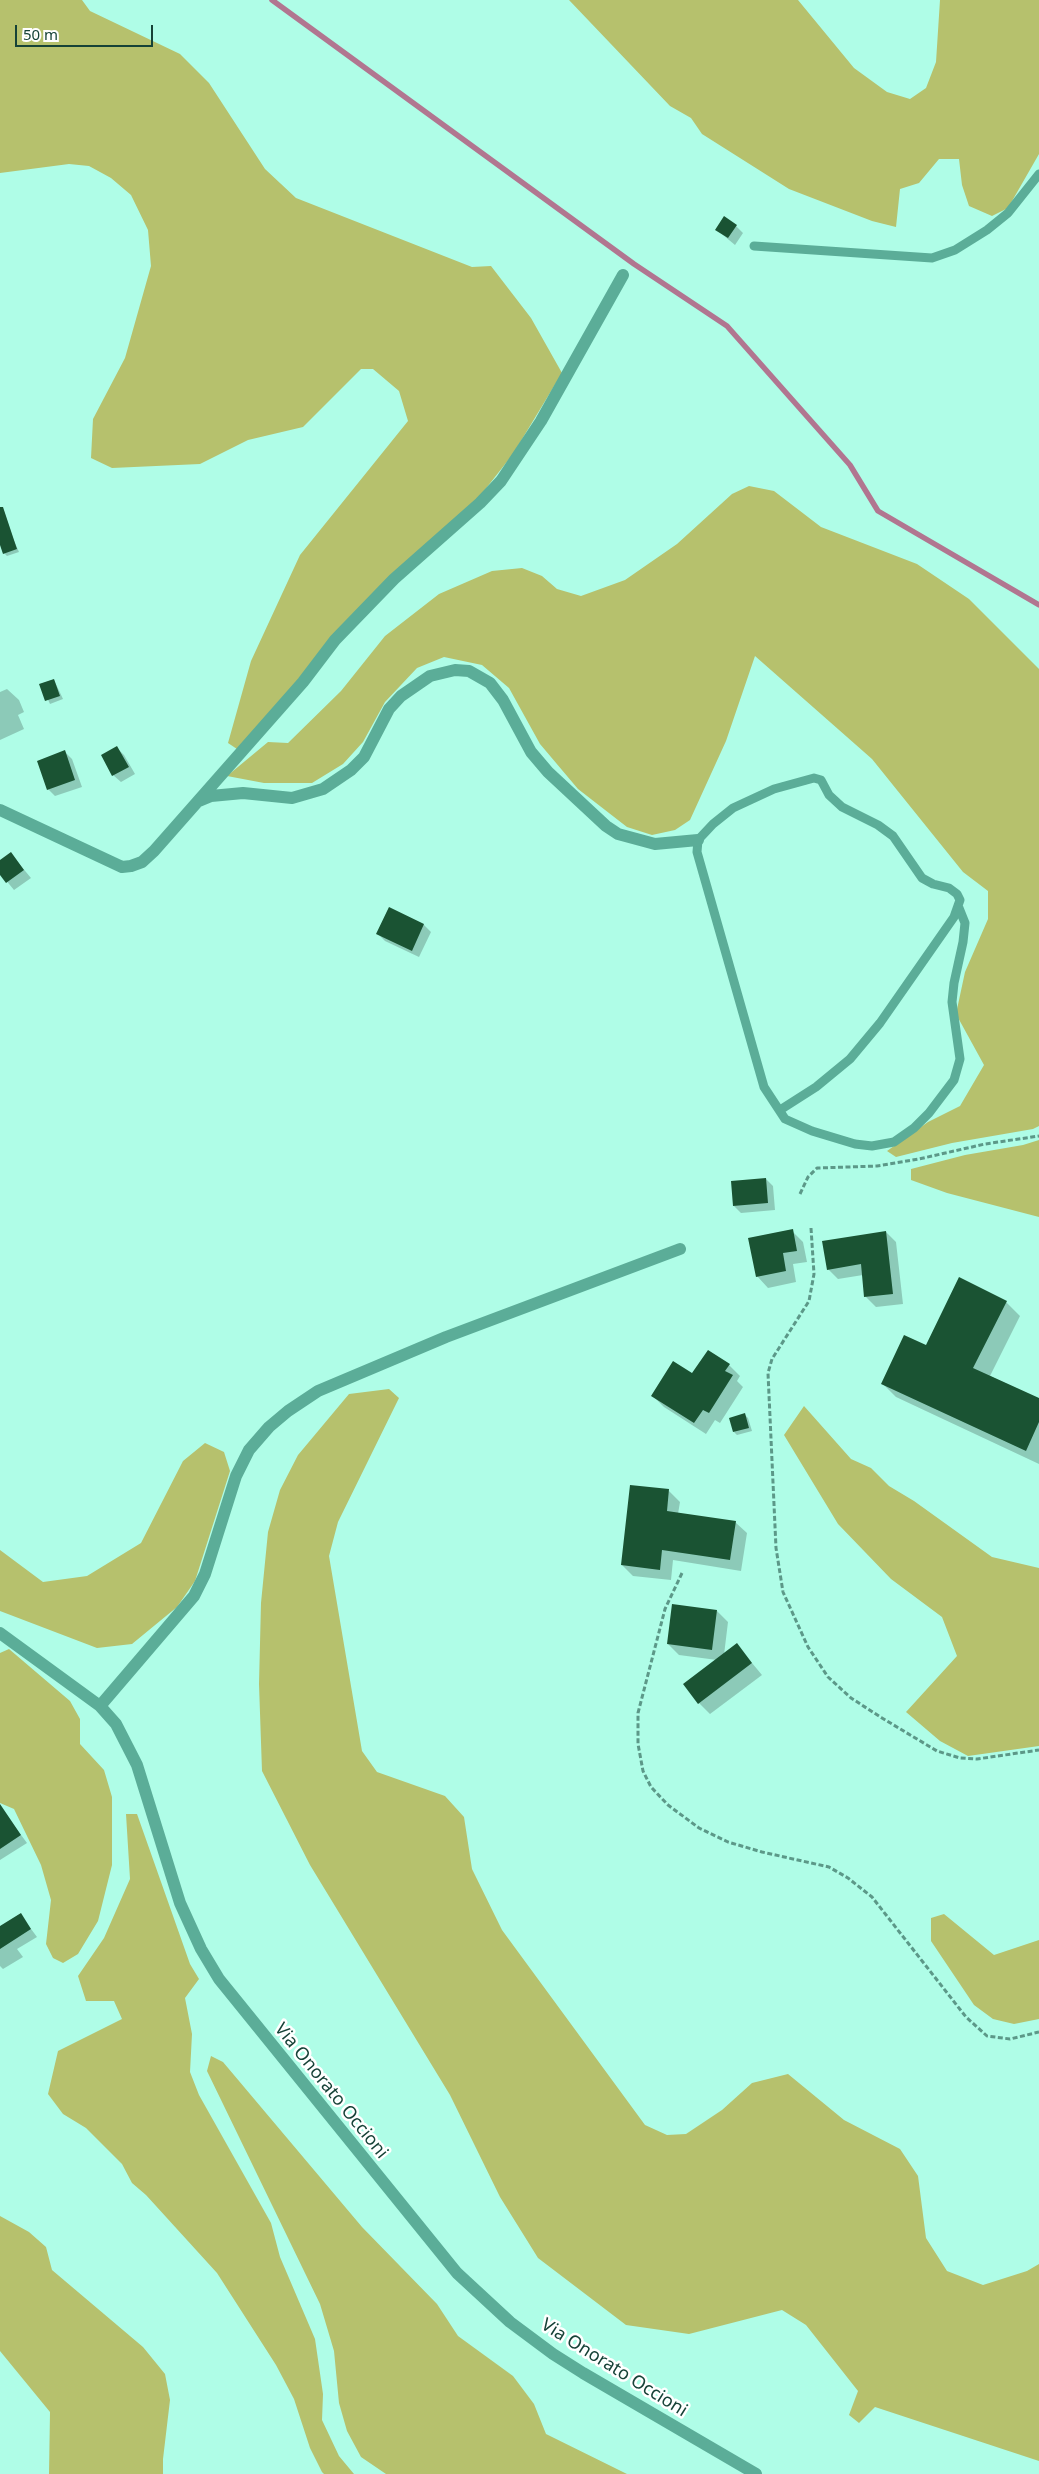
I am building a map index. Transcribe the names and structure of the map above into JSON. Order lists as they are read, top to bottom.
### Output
{
  "streets": {
    "street": ["Via Onorato Occioni"]
  },
  "scale_bar": "50 m"
}
